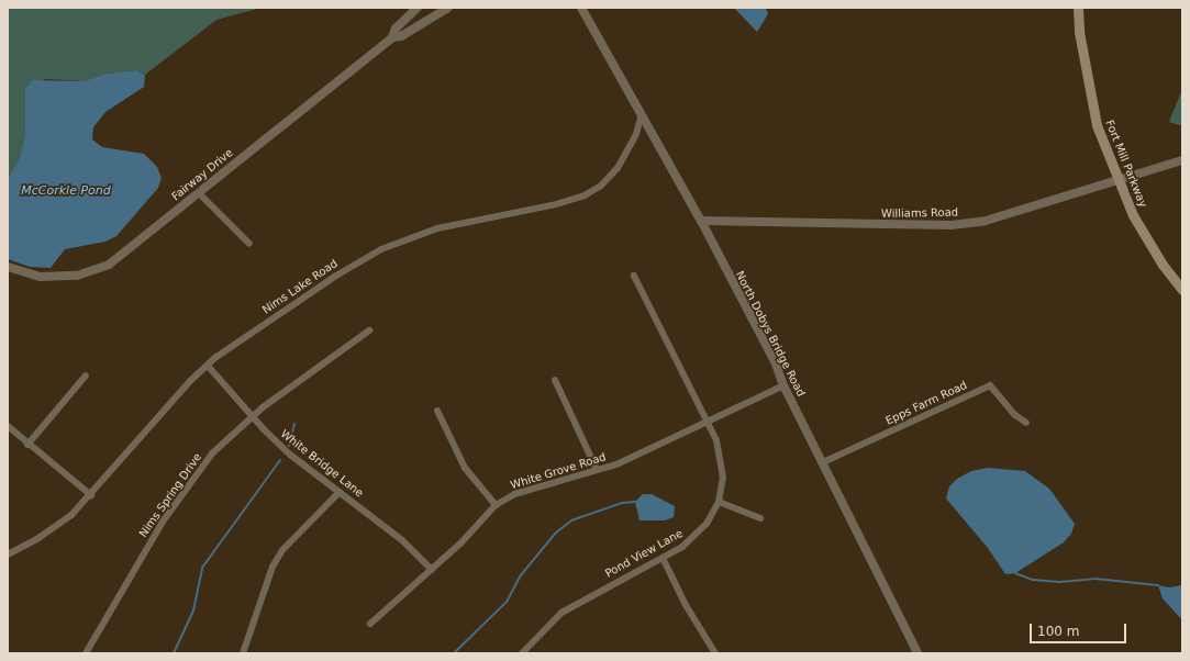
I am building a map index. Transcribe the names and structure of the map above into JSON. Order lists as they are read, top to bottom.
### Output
{
  "streets": {
    "main road": ["Fort Mill Parkway"],
    "street": [
      "Fairway Drive",
      "Williams Road",
      "Nims Lake Road",
      "North Dobys Bridge Road",
      "Epps Farm Road",
      "White Bridge Lane",
      "White Grove Road",
      "Nims Spring Drive",
      "Pond View Lane"
    ]
  },
  "crossings": [
    ["Fort Mill Parkway", "Williams Road"],
    ["Williams Road", "North Dobys Bridge Road"],
    ["Nims Lake Road", "North Dobys Bridge Road"],
    ["Nims Lake Road", "White Bridge Lane"],
    ["North Dobys Bridge Road", "Epps Farm Road"],
    ["North Dobys Bridge Road", "White Grove Road"],
    ["White Bridge Lane", "White Grove Road"],
    ["White Bridge Lane", "Nims Spring Drive"],
    ["White Grove Road", "Pond View Lane"]
  ],
  "water": ["McCorkle Pond"],
  "scale_bar": "100 m"
}
